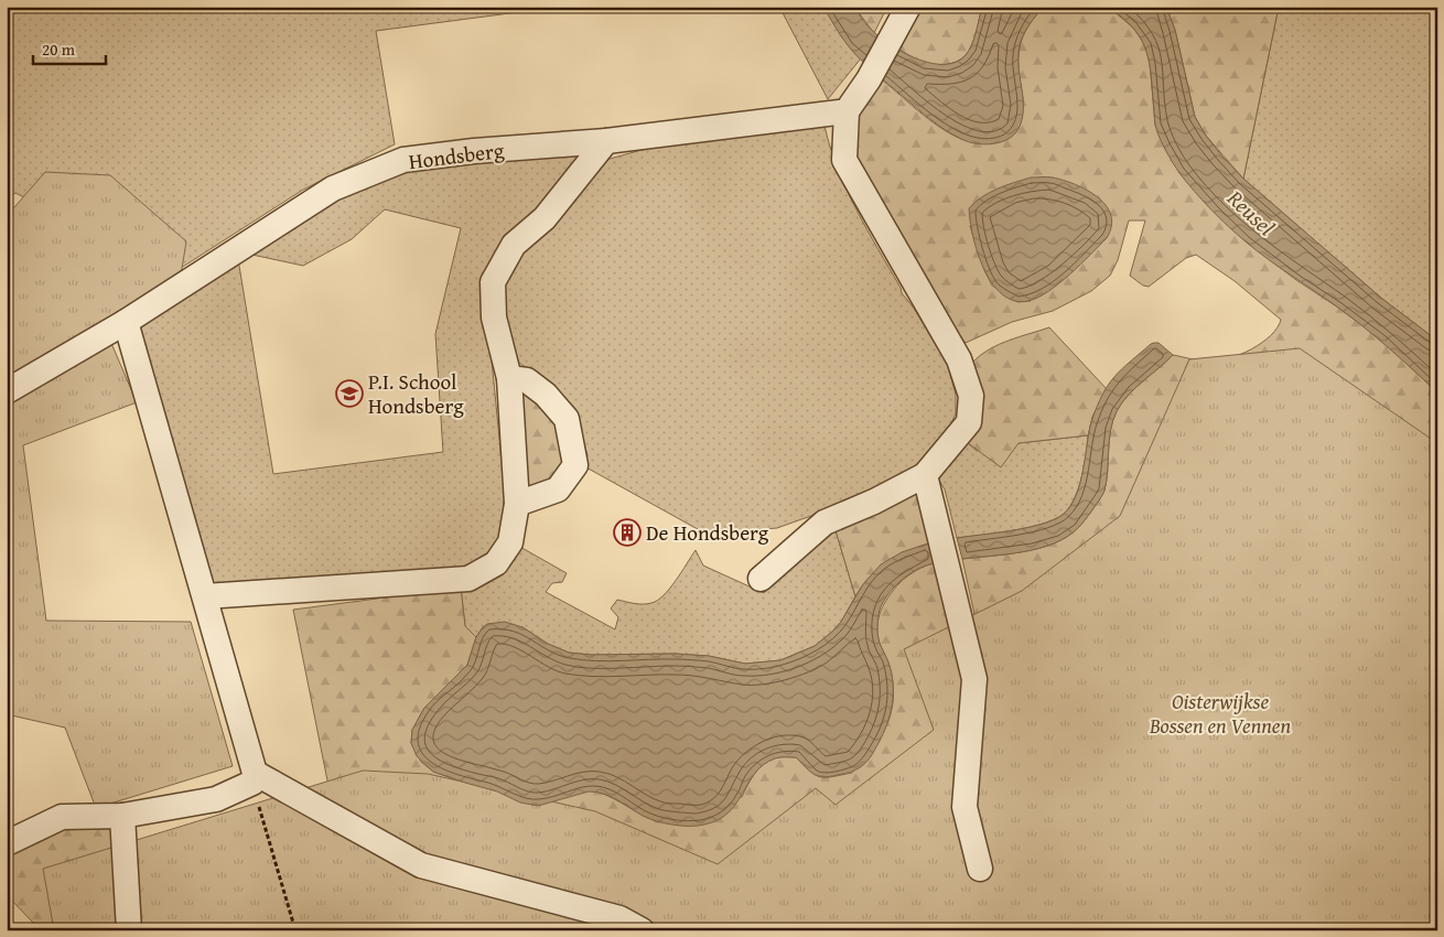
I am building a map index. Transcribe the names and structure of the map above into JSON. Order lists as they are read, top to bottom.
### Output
{
  "streets": {
    "street": ["Hondsberg"]
  },
  "water": ["Reusel"],
  "parks": ["Oisterwijkse Bossen en Vennen"],
  "places": {
    "school or university": ["P.I. School Hondsberg"],
    "building": ["De Hondsberg"]
  },
  "scale_bar": "20 m"
}
